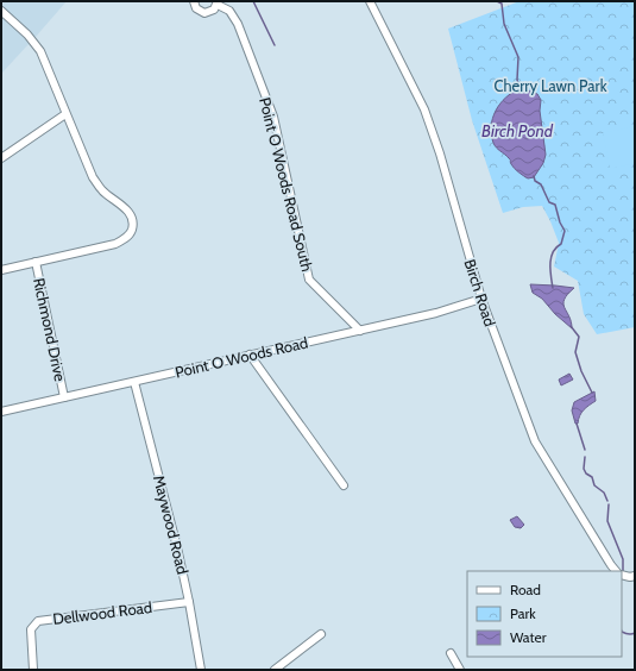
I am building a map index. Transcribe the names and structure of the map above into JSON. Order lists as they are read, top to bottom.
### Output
{
  "streets": {
    "street": [
      "Point O Woods Road South",
      "Birch Road",
      "Richmond Drive",
      "Point O Woods Road",
      "Maywood Road",
      "Dellwood Road"
    ]
  },
  "crossings": [
    ["Point O Woods Road South", "Point O Woods Road"],
    ["Birch Road", "Point O Woods Road"],
    ["Richmond Drive", "Point O Woods Road"],
    ["Point O Woods Road", "Maywood Road"],
    ["Maywood Road", "Dellwood Road"]
  ],
  "water": ["Birch Pond"],
  "parks": ["Cherry Lawn Park"],
  "legend": ["Road", "Park", "Water"]
}
